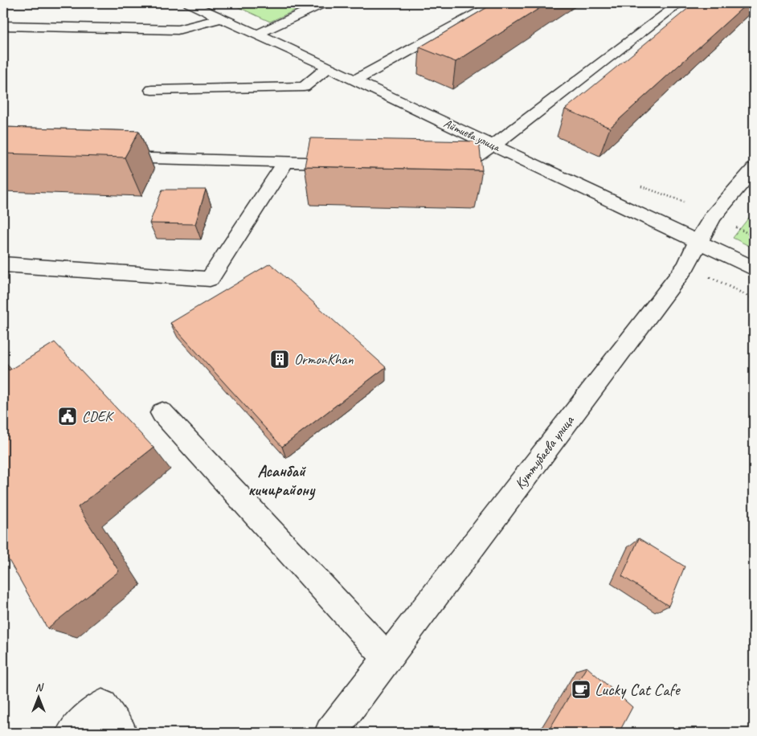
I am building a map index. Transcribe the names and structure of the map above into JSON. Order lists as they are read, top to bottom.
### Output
{
  "streets": {
    "street": ["Айтиева улица", "Куттубаева улица"]
  },
  "crossings": [
    ["Айтиева улица", "Куттубаева улица"]
  ],
  "districts": ["Асанбай кичирайону"],
  "places": {
    "building": ["OrmonKhan"],
    "public building": ["CDEK"],
    "cafe": ["Lucky Cat Cafe"]
  },
  "north": "top"
}
